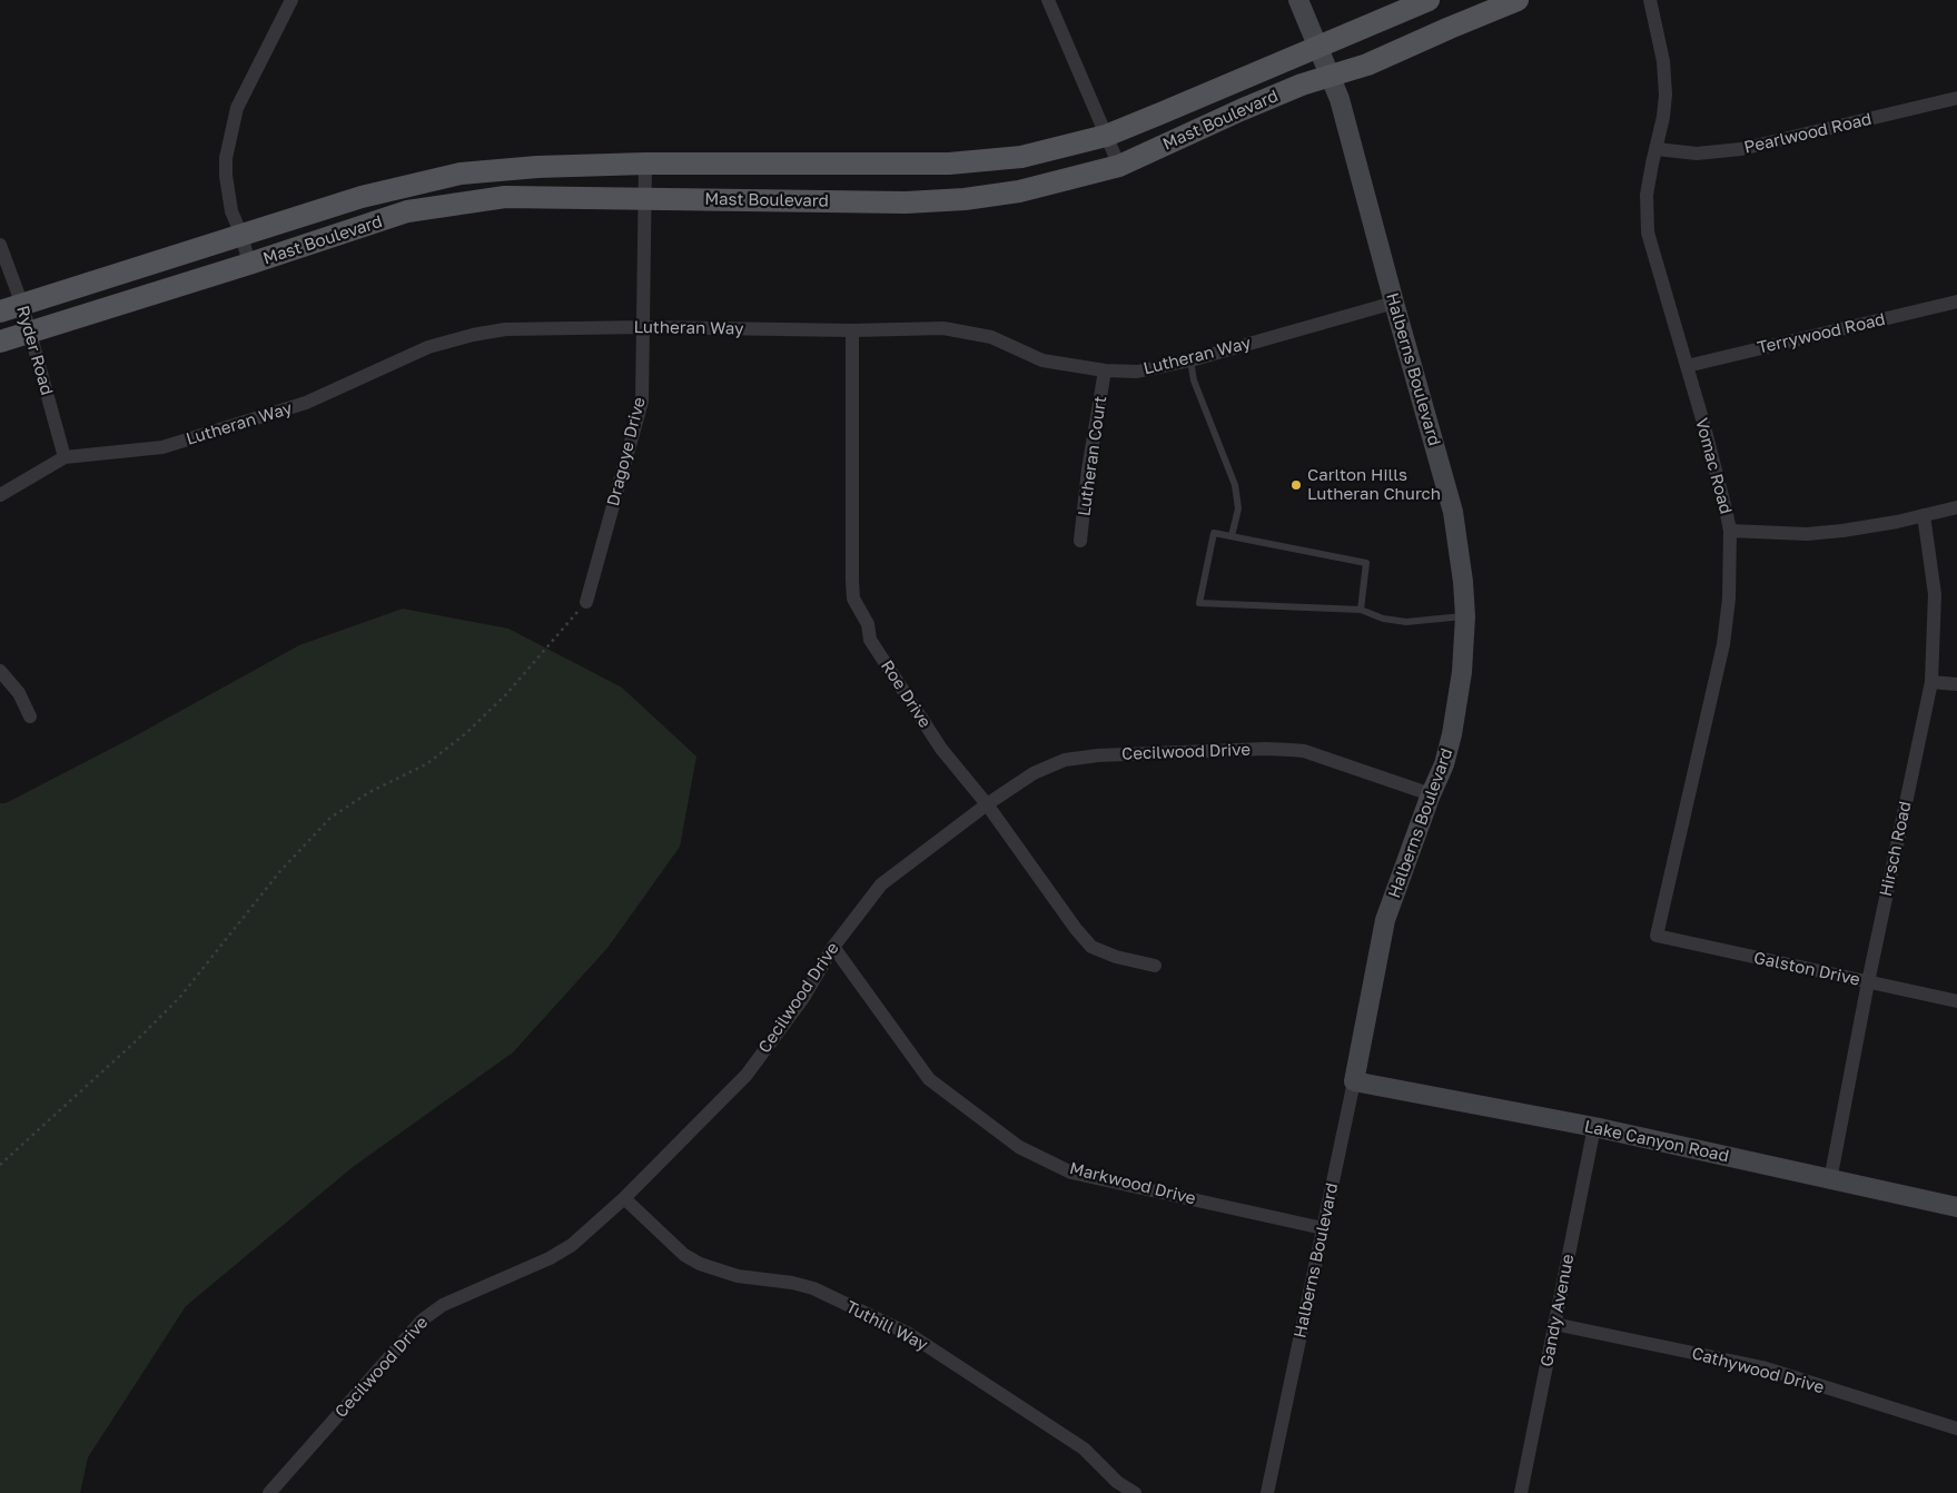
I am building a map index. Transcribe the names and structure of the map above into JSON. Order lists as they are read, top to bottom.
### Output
{
  "streets": {
    "main road": ["Mast Boulevard"],
    "street": [
      "Pearlwood Road",
      "Lutheran Way",
      "Terrywood Road",
      "Ryder Road",
      "Halberns Boulevard",
      "Dragoye Drive",
      "Lutheran Court",
      "Vomac Road",
      "Roe Drive",
      "Cecilwood Drive",
      "Hirsch Road",
      "Galston Drive",
      "Lake Canyon Road",
      "Markwood Drive",
      "Gandy Avenue",
      "Tuthill Way",
      "Cathywood Drive"
    ]
  },
  "crossings": [
    ["Mast Boulevard", "Ryder Road"],
    ["Mast Boulevard", "Halberns Boulevard"],
    ["Mast Boulevard", "Dragoye Drive"],
    ["Pearlwood Road", "Vomac Road"],
    ["Lutheran Way", "Ryder Road"],
    ["Lutheran Way", "Halberns Boulevard"],
    ["Lutheran Way", "Dragoye Drive"],
    ["Lutheran Way", "Lutheran Court"],
    ["Lutheran Way", "Roe Drive"],
    ["Terrywood Road", "Vomac Road"],
    ["Halberns Boulevard", "Cecilwood Drive"],
    ["Halberns Boulevard", "Lake Canyon Road"],
    ["Halberns Boulevard", "Markwood Drive"],
    ["Vomac Road", "Galston Drive"],
    ["Roe Drive", "Cecilwood Drive"],
    ["Cecilwood Drive", "Markwood Drive"],
    ["Cecilwood Drive", "Tuthill Way"],
    ["Hirsch Road", "Galston Drive"],
    ["Hirsch Road", "Lake Canyon Road"],
    ["Lake Canyon Road", "Gandy Avenue"],
    ["Gandy Avenue", "Cathywood Drive"]
  ],
  "places": ["Carlton Hills Lutheran Church"]
}
